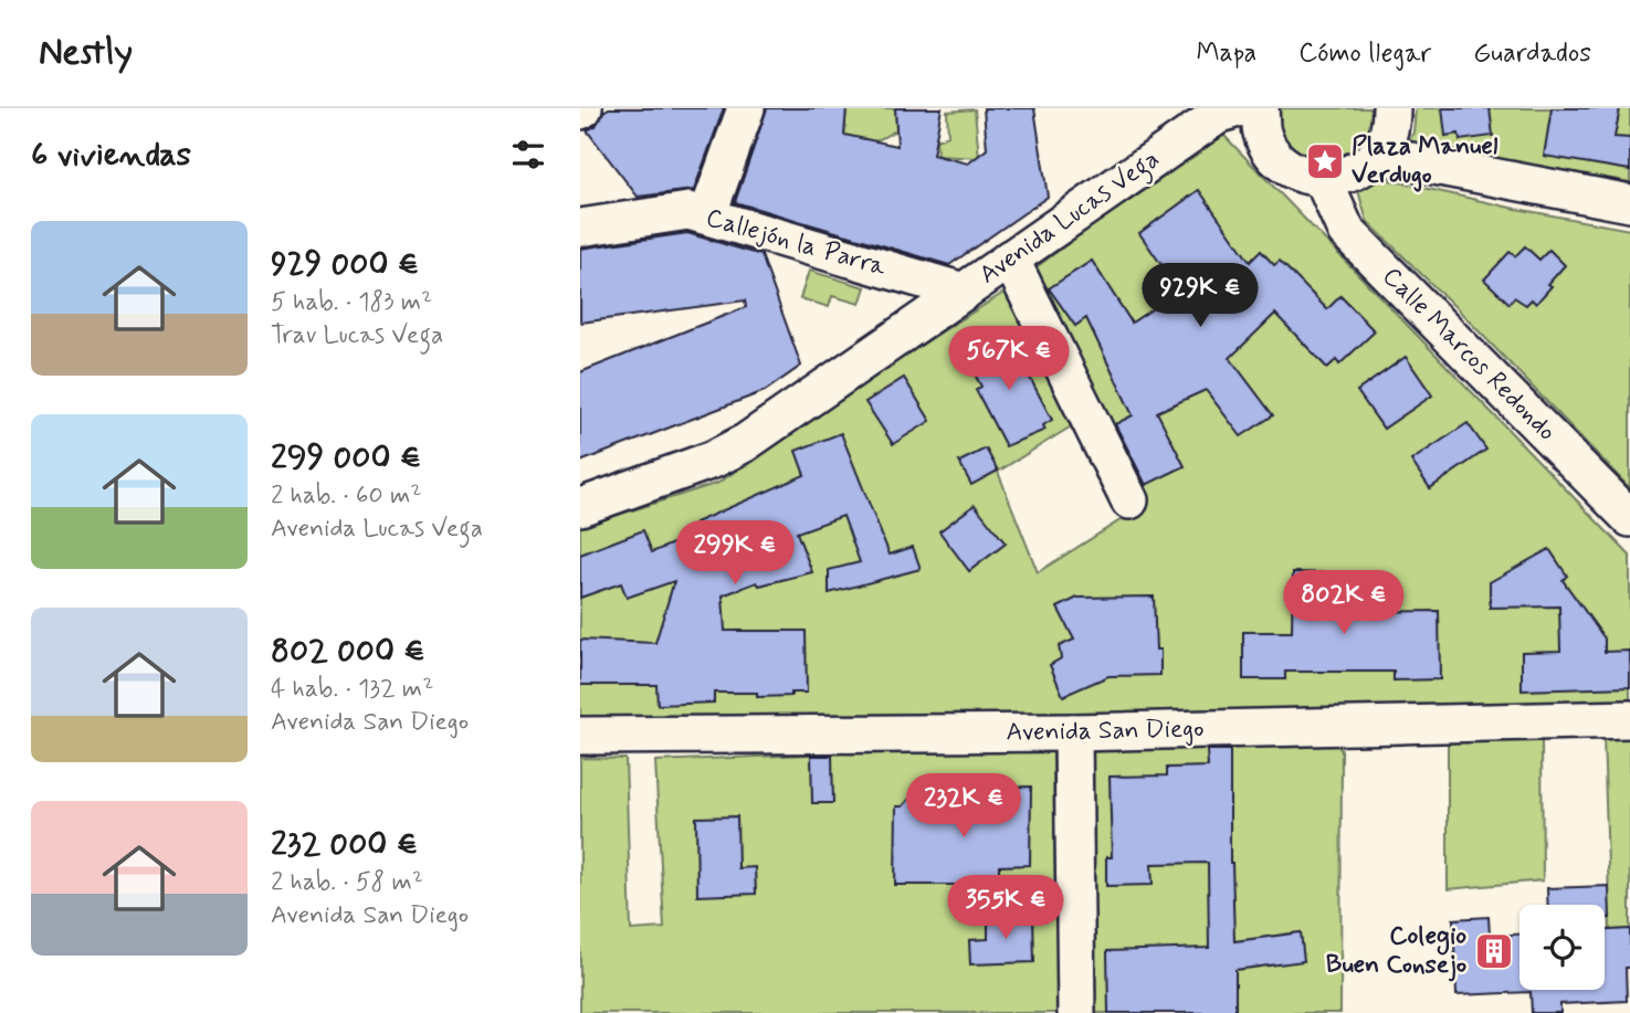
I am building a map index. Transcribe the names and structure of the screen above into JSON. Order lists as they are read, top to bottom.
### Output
{
  "streets": {
    "street": [
      "Avenida Lucas Vega",
      "Callejón la Parra",
      "Calle Marcos Redondo",
      "Avenida San Diego"
    ]
  },
  "crossings": [
    ["Avenida Lucas Vega", "Callejón la Parra"]
  ],
  "places": {
    "place": ["Plaza Manuel Verdugo"],
    "building": ["Colegio Buen Consejo"]
  },
  "page": {
    "header": "Nestly",
    "nav": ["Mapa", "Cómo llegar", "Guardados"],
    "heading": "6 viviendas",
    "list": [
      {
        "name": "929 000 €",
        "note": "5 hab. · 183 m² · Trav Lucas Vega"
      },
      {
        "name": "299 000 €",
        "note": "2 hab. · 60 m² · Avenida Lucas Vega"
      },
      {
        "name": "802 000 €",
        "note": "4 hab. · 132 m² · Avenida San Diego"
      },
      {
        "name": "232 000 €",
        "note": "2 hab. · 58 m² · Avenida San Diego"
      }
    ],
    "price": [
      "929K €",
      "567K €",
      "299K €",
      "802K €",
      "232K €",
      "355K €"
    ]
  }
}
